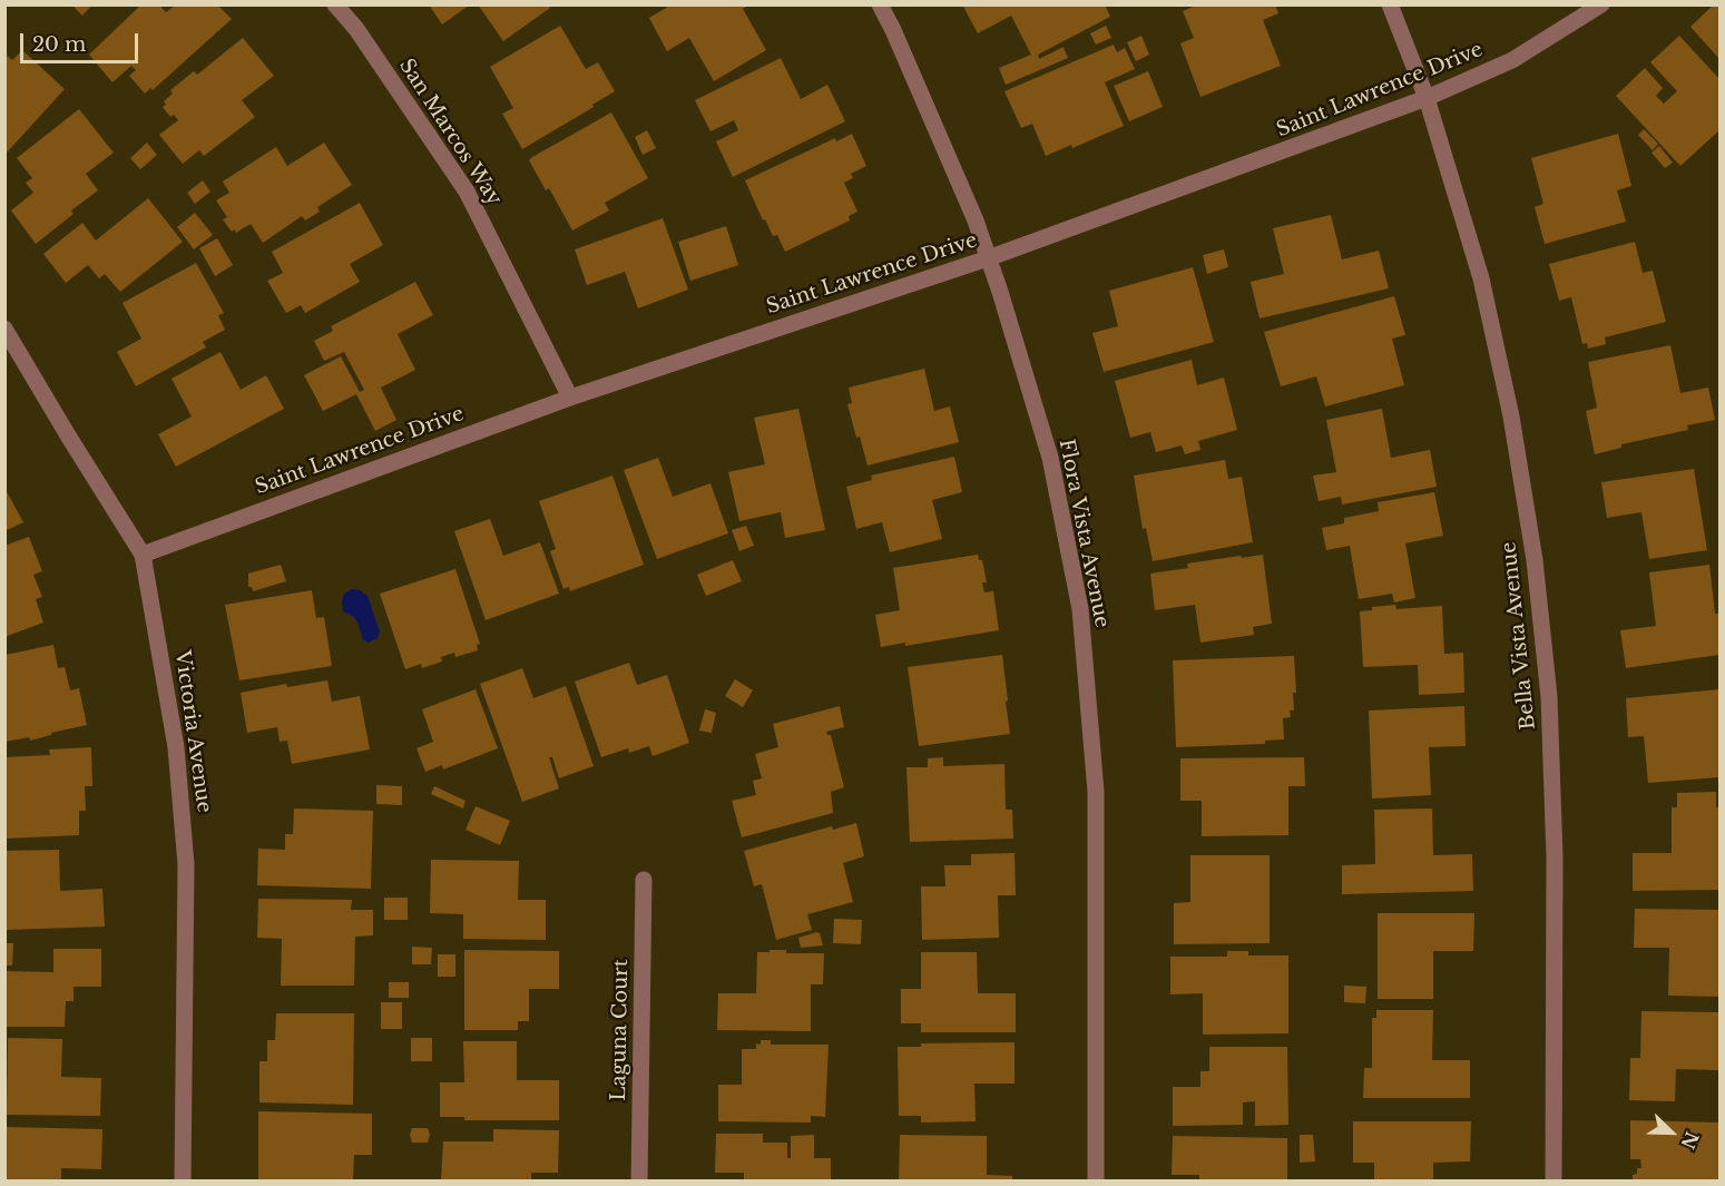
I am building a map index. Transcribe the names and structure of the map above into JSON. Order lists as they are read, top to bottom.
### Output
{
  "streets": {
    "street": [
      "Saint Lawrence Drive",
      "San Marcos Way",
      "Flora Vista Avenue",
      "Bella Vista Avenue",
      "Victoria Avenue",
      "Laguna Court"
    ]
  },
  "crossings": [
    ["Saint Lawrence Drive", "San Marcos Way"],
    ["Saint Lawrence Drive", "Flora Vista Avenue"],
    ["Saint Lawrence Drive", "Bella Vista Avenue"],
    ["Saint Lawrence Drive", "Victoria Avenue"]
  ],
  "scale_bar": "20 m",
  "north": "bottom right"
}
